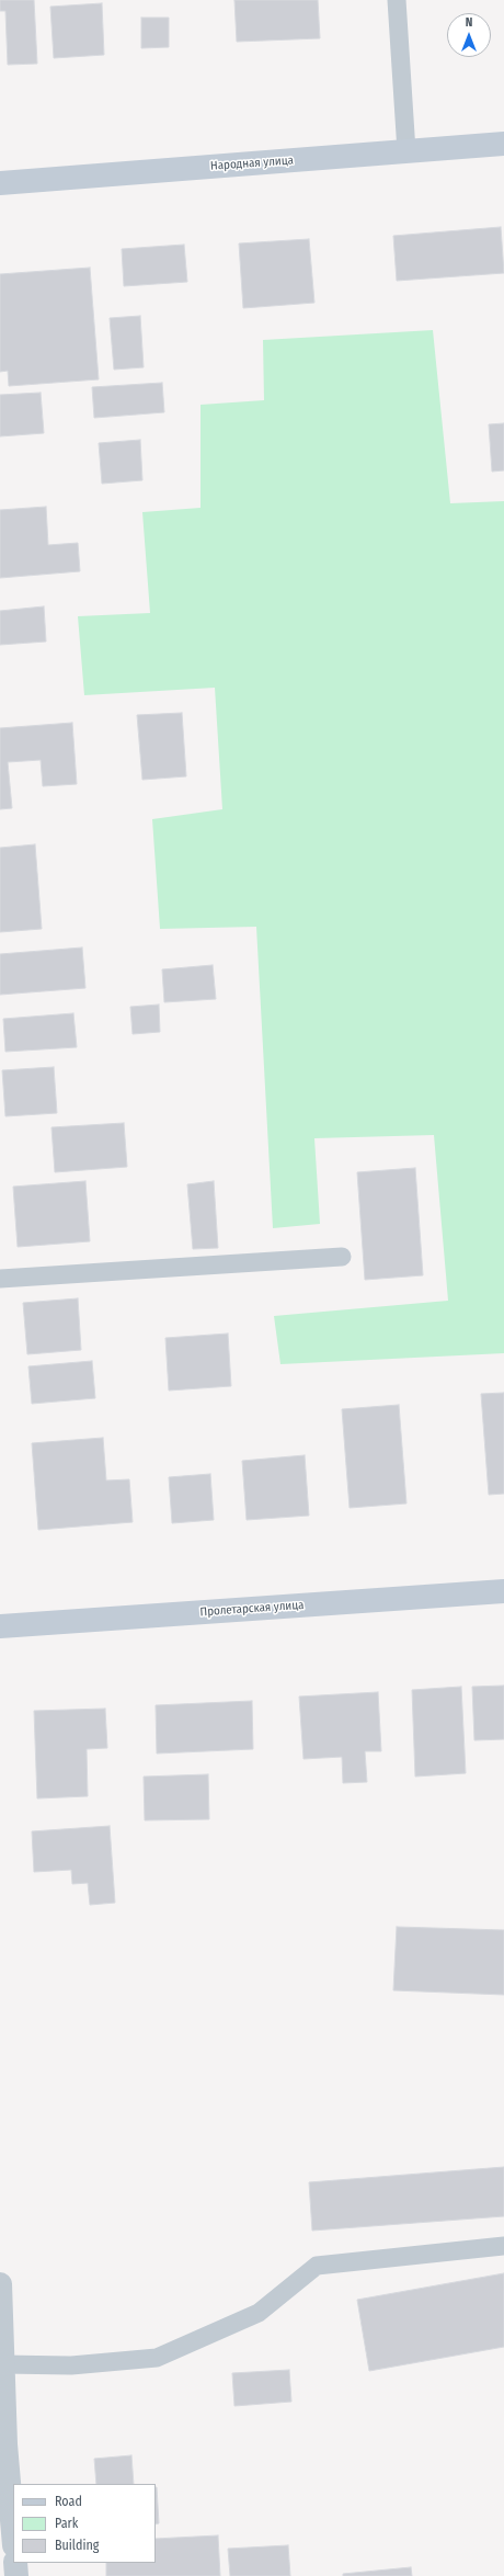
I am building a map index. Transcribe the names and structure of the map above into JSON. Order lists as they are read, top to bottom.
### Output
{
  "streets": {
    "street": ["Народная улица", "Пролетарская улица"]
  },
  "legend": ["Road", "Park", "Building"],
  "north": "top"
}
